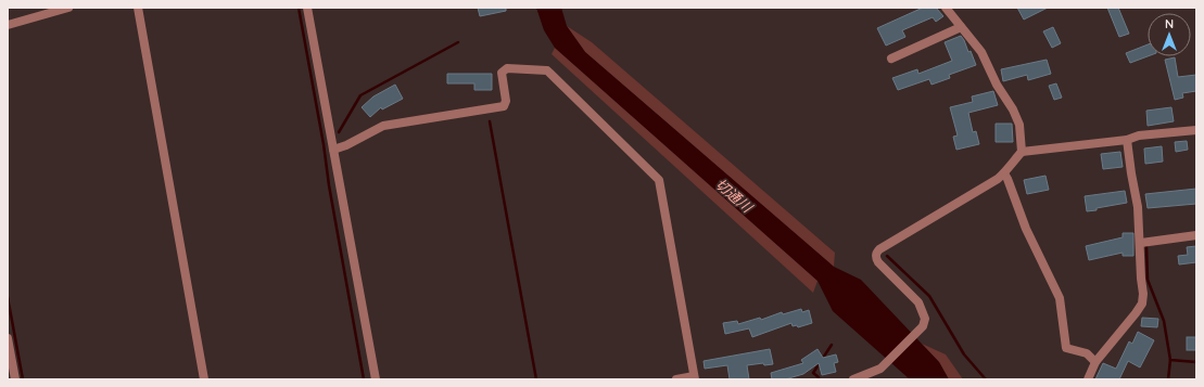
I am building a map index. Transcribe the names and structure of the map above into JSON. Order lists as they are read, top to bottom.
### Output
{
  "water": ["切通川"],
  "north": "top"
}
